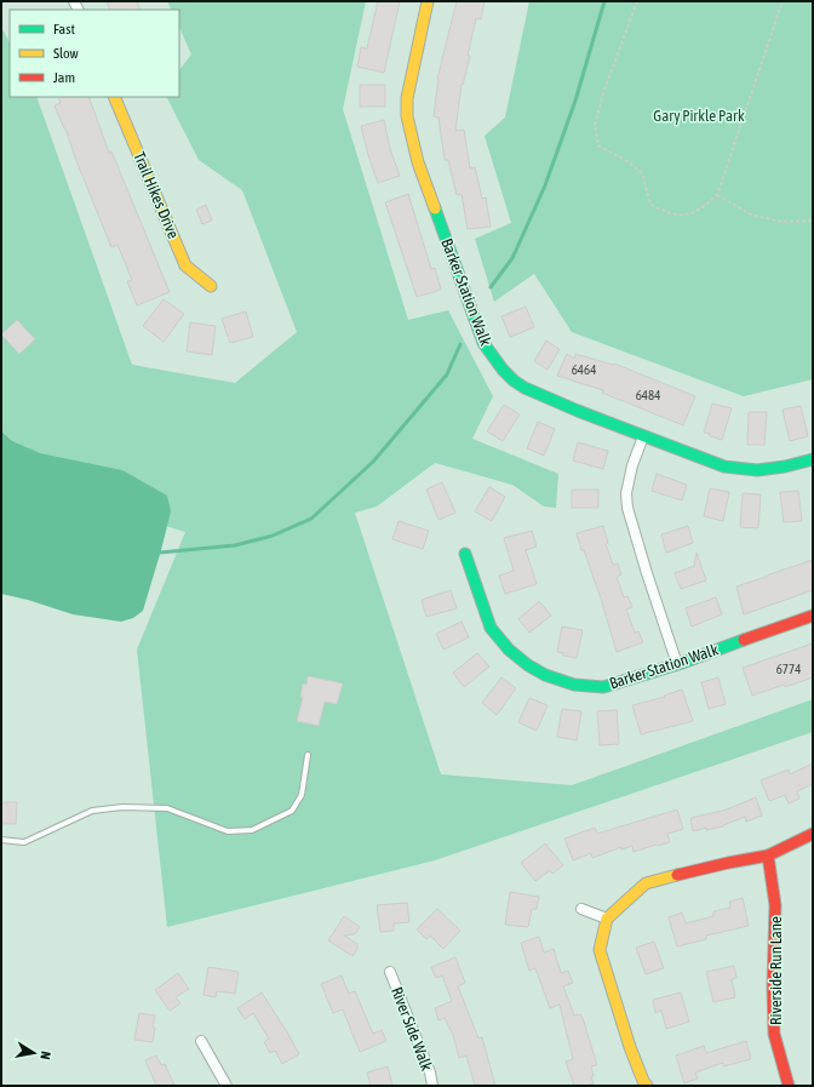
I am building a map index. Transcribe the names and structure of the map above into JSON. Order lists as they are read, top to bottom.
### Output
{
  "streets": {
    "street": [
      "Trail Hikes Drive",
      "Barker Station Walk",
      "Riverside Run Lane",
      "River Side Walk"
    ]
  },
  "parks": ["Gary Pirkle Park"],
  "house_numbers": ["6464", "6484", "6774"],
  "legend": ["Fast", "Slow", "Jam"],
  "north": "right"
}
